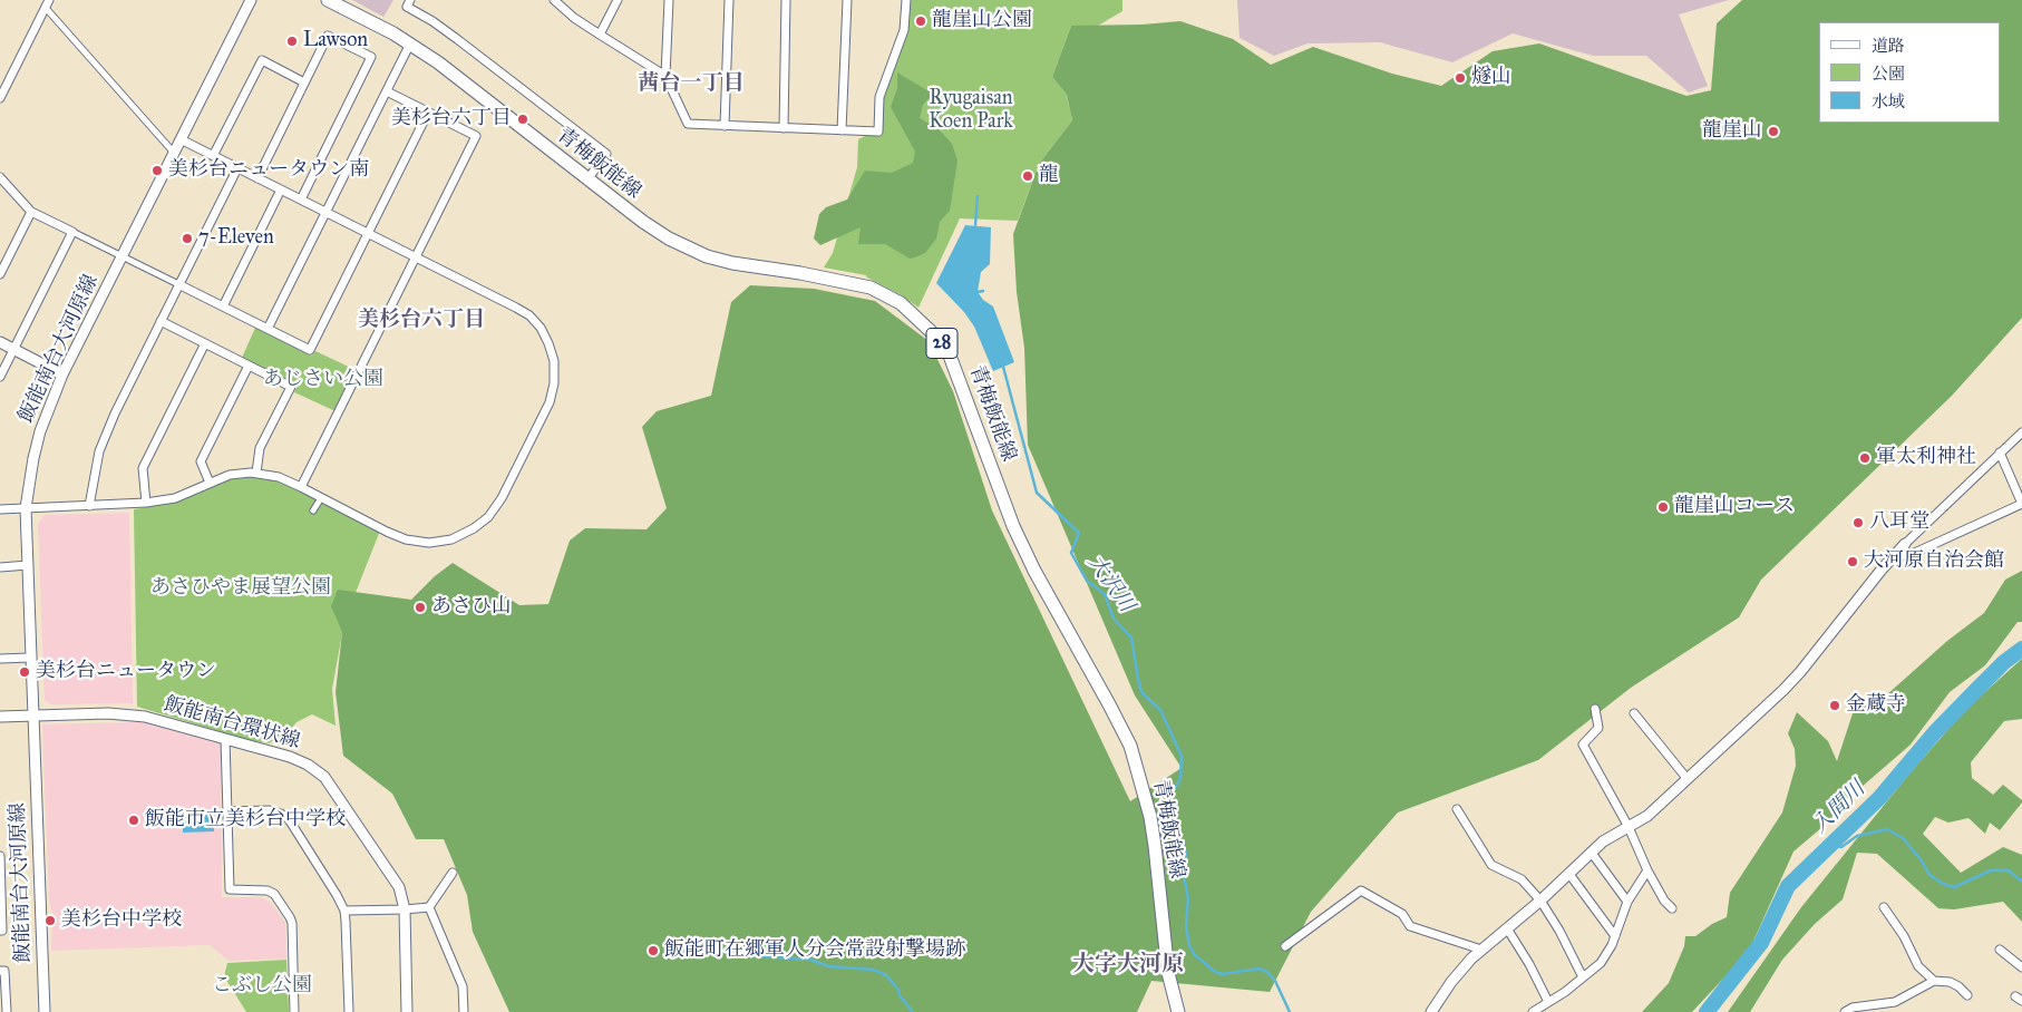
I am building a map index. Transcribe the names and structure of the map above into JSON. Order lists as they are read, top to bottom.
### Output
{
  "streets": {
    "main road": ["青梅飯能線", "28"],
    "street": ["飯能南台大河原線", "飯能南台環状線"]
  },
  "crossings": [
    ["飯能南台大河原線", "飯能南台環状線"]
  ],
  "districts": ["茜台一丁目", "美杉台六丁目", "大字大河原"],
  "water": ["大沢川", "入間川"],
  "parks": [
    "Ryugaisan Koen Park",
    "あじさい公園",
    "あさひやま展望公園",
    "こぶし公園"
  ],
  "places": [
    "龍崖山公園",
    "Lawson",
    "燧山",
    "美杉台六丁目",
    "龍崖山",
    "美杉台ニュータウン南",
    "龍",
    "7-Eleven",
    "軍太利神社",
    "龍崖山コース",
    "八耳堂",
    "大河原自治会館",
    "あさひ山",
    "美杉台ニュータウン",
    "金蔵寺",
    "飯能市立美杉台中学校",
    "美杉台中学校",
    "飯能町在郷軍人分会常設射撃場跡"
  ],
  "legend": ["道路", "公園", "水域"]
}
